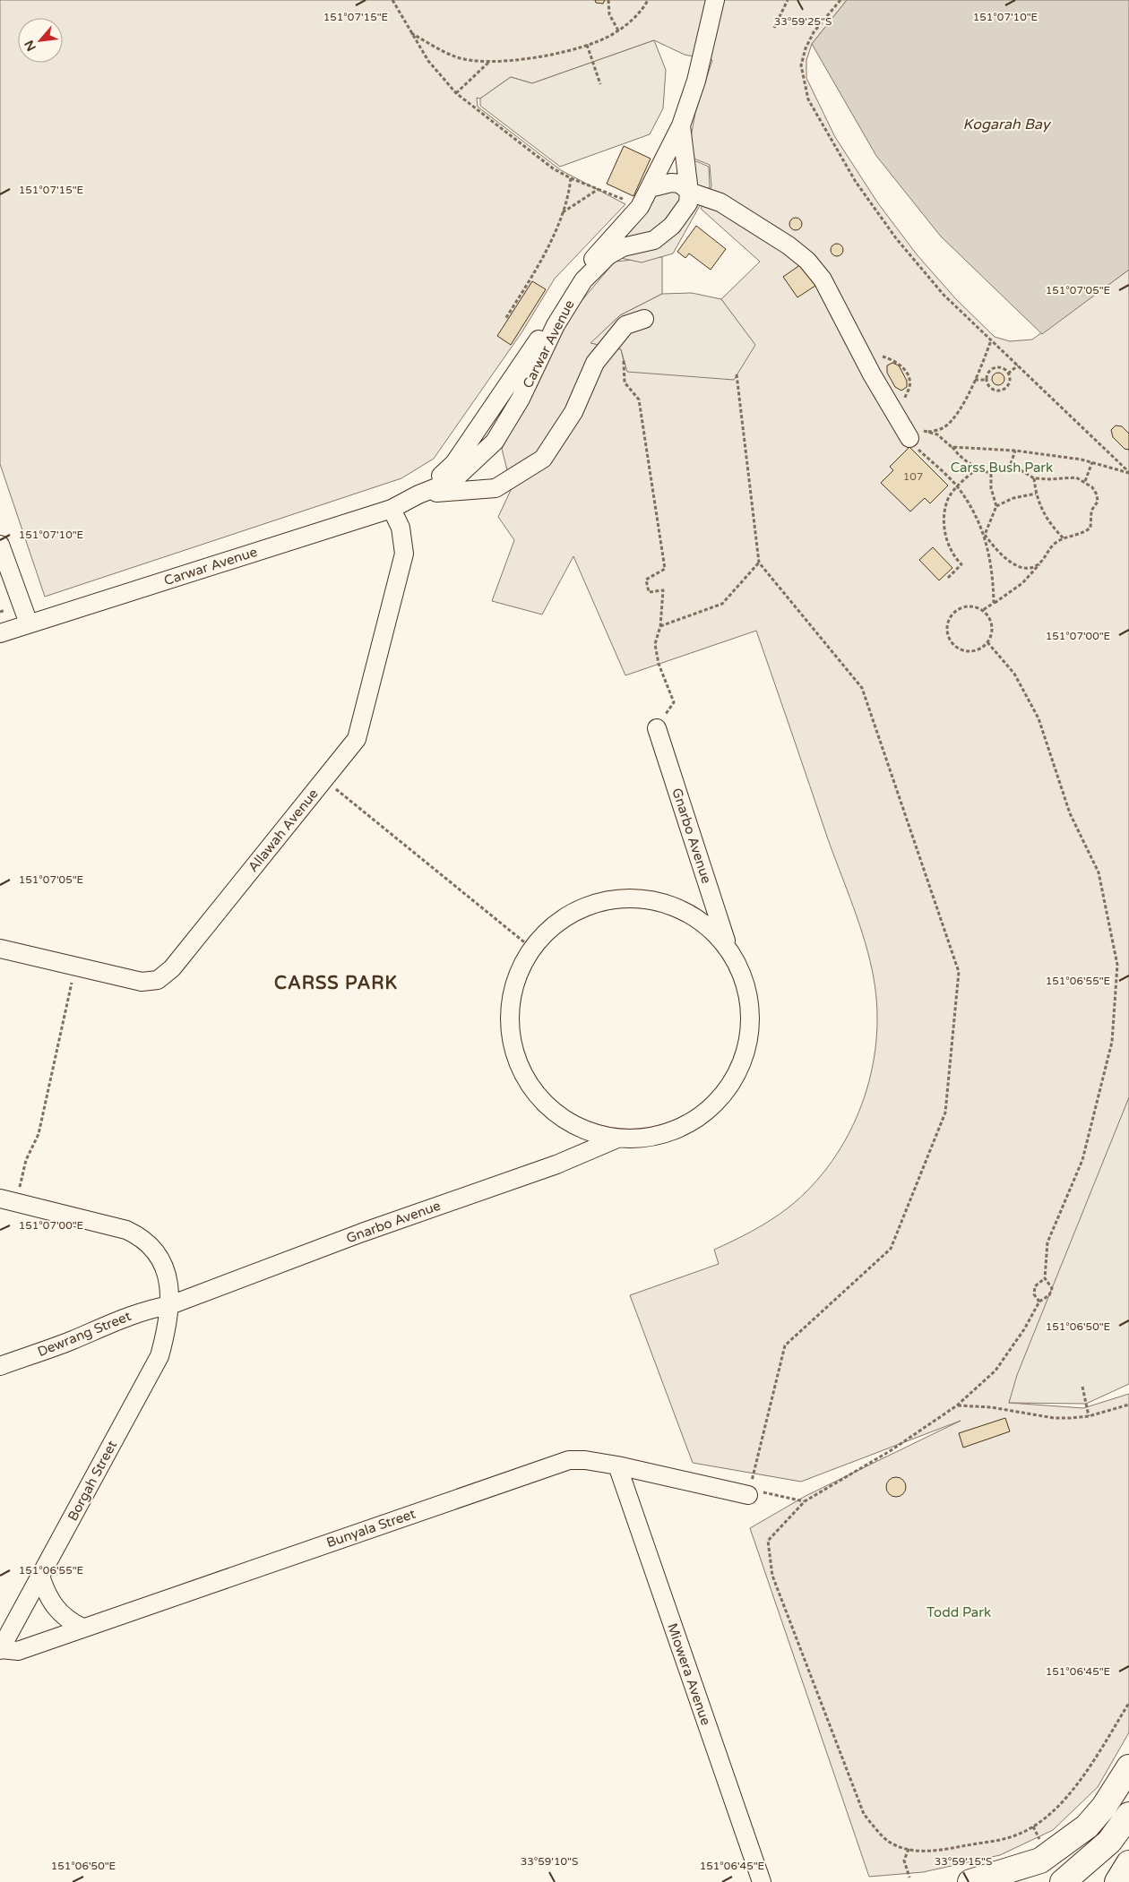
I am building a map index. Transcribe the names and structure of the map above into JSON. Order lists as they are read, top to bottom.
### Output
{
  "streets": {
    "street": [
      "Carwar Avenue",
      "Allawah Avenue",
      "Gnarbo Avenue",
      "Dewrang Street",
      "Borgah Street",
      "Bunyala Street",
      "Miowera Avenue"
    ]
  },
  "crossings": [
    ["Carwar Avenue", "Allawah Avenue"],
    ["Gnarbo Avenue", "Dewrang Street"],
    ["Gnarbo Avenue", "Borgah Street"],
    ["Dewrang Street", "Borgah Street"],
    ["Borgah Street", "Bunyala Street"],
    ["Bunyala Street", "Miowera Avenue"]
  ],
  "districts": ["CARSS PARK"],
  "water": ["Kogarah Bay"],
  "parks": ["Carss Bush Park", "Todd Park"],
  "house_numbers": ["107"],
  "north": "bottom left",
  "coordinates": [
    "151°07'15\"E",
    "151°07'10\"E",
    "33°59'25\"S",
    "151°07'05\"E",
    "151°07'00\"E",
    "151°06'55\"E",
    "151°06'50\"E",
    "151°06'45\"E",
    "33°59'10\"S",
    "33°59'15\"S"
  ]
}
